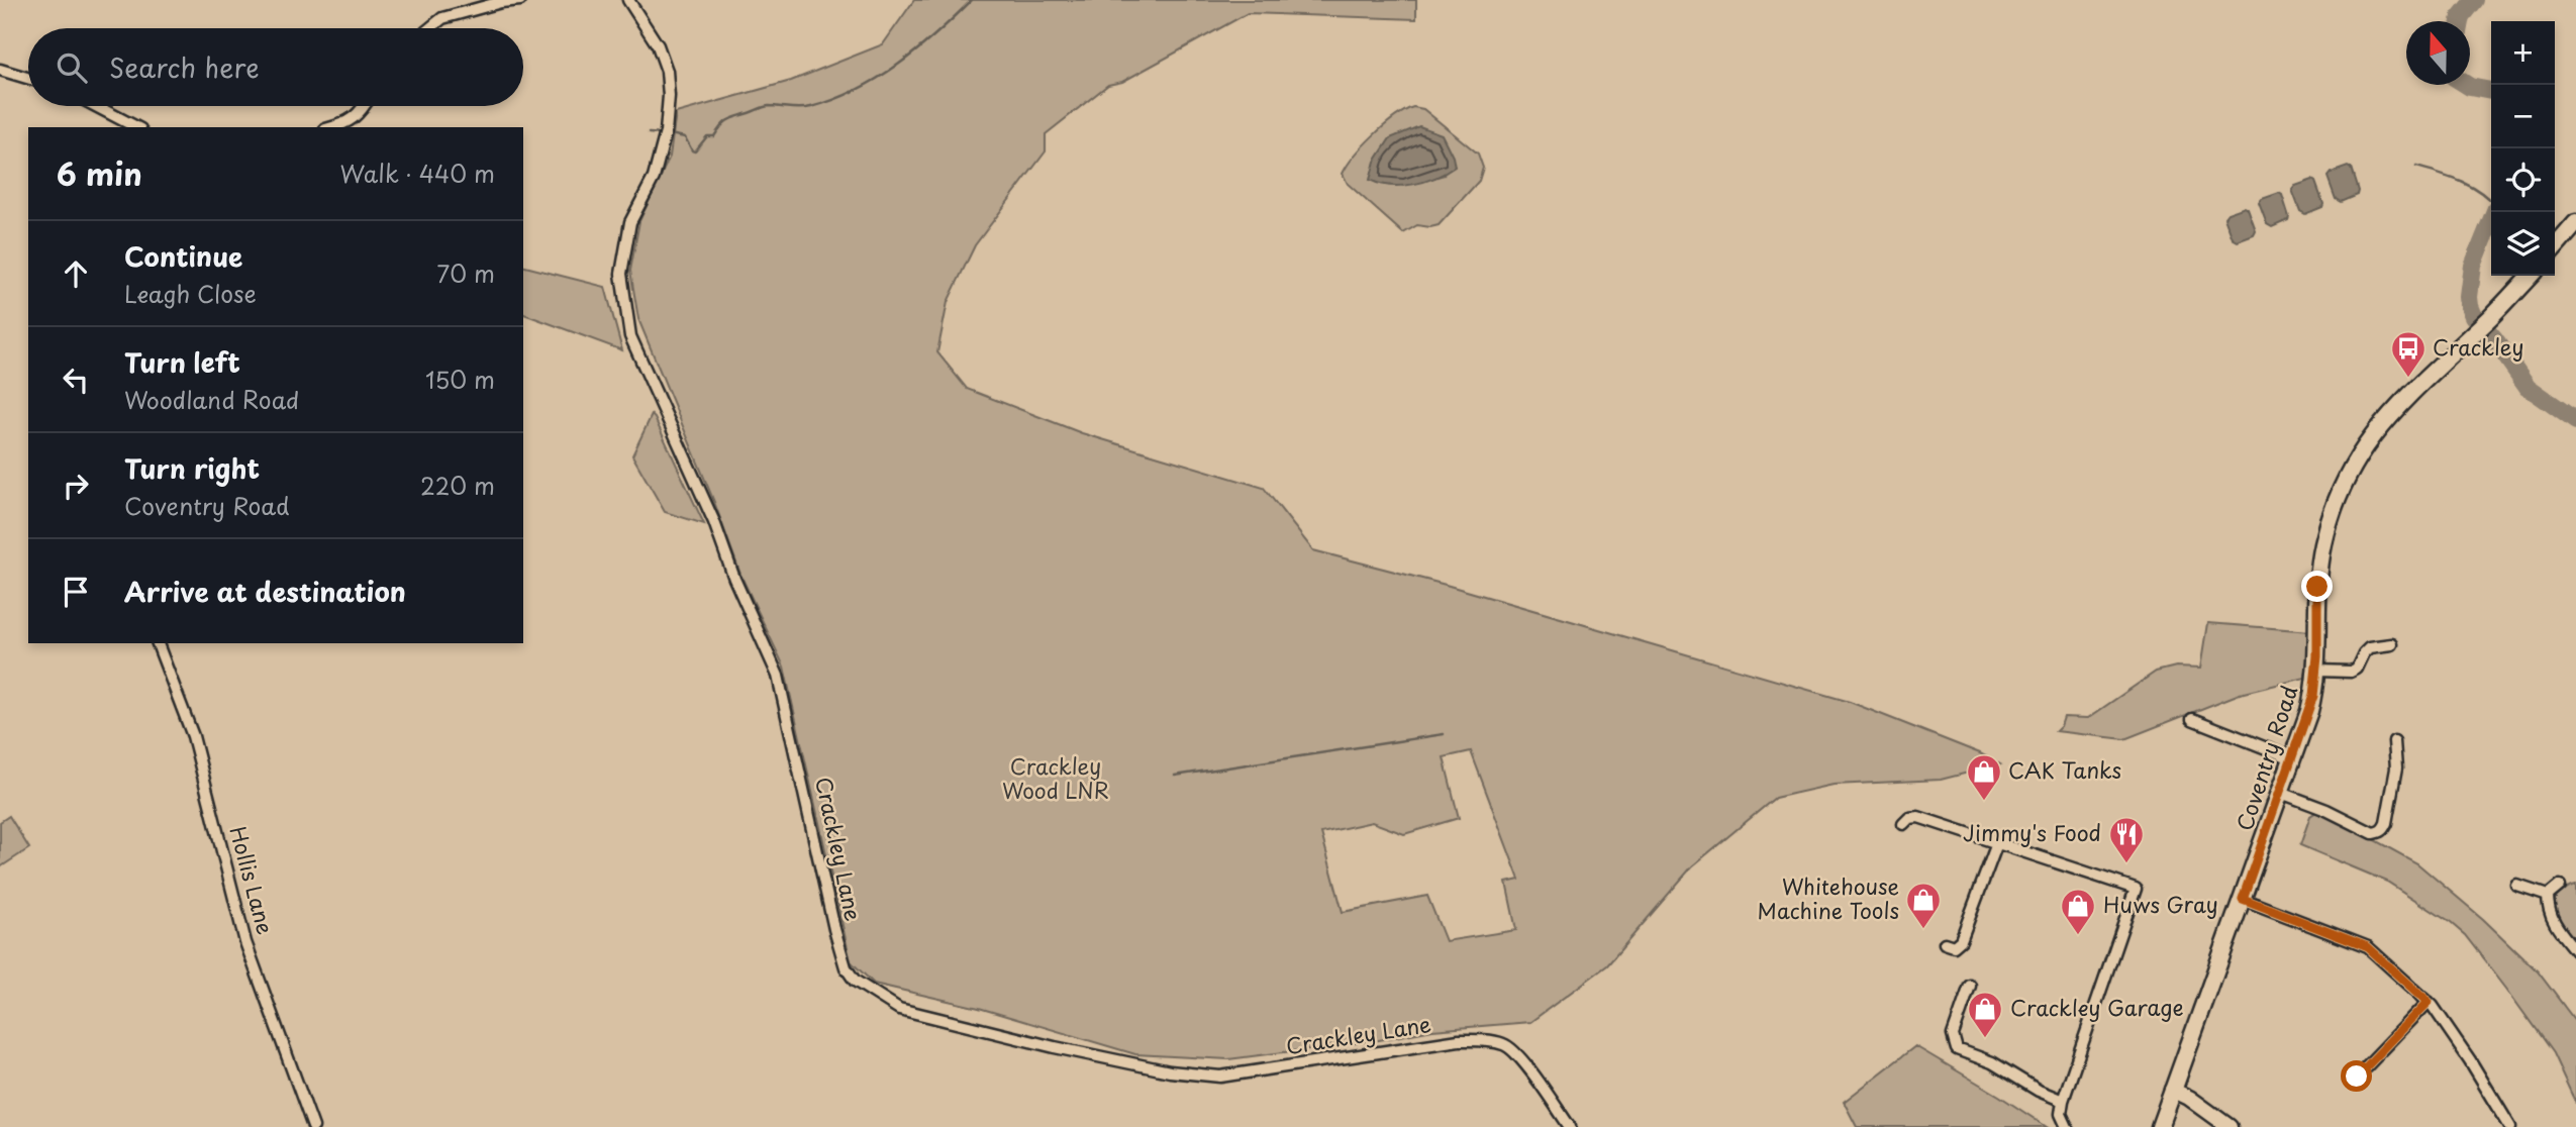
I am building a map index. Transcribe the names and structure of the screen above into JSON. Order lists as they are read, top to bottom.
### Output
{
  "streets": {
    "main road": ["Coventry Road"],
    "street": ["Crackley Lane", "Hollis Lane"]
  },
  "parks": ["Crackley Wood LNR"],
  "places": {
    "bus stop": ["Crackley"],
    "shop": [
      "CAK Tanks",
      "Whitehouse Machine Tools",
      "Huws Gray",
      "Crackley Garage"
    ],
    "restaurant": ["Jimmy's Food"]
  },
  "north": "top",
  "page": {
    "map_buttons": ["+", "−"],
    "search": "Search here",
    "heading": ["6 min", "Walk · 440 m"],
    "list": [
      ["Continue", "Leagh Close", "70 m"],
      ["Turn left", "Woodland Road", "150 m"],
      ["Turn right", "Coventry Road", "220 m"],
      "Arrive at destination"
    ]
  }
}
